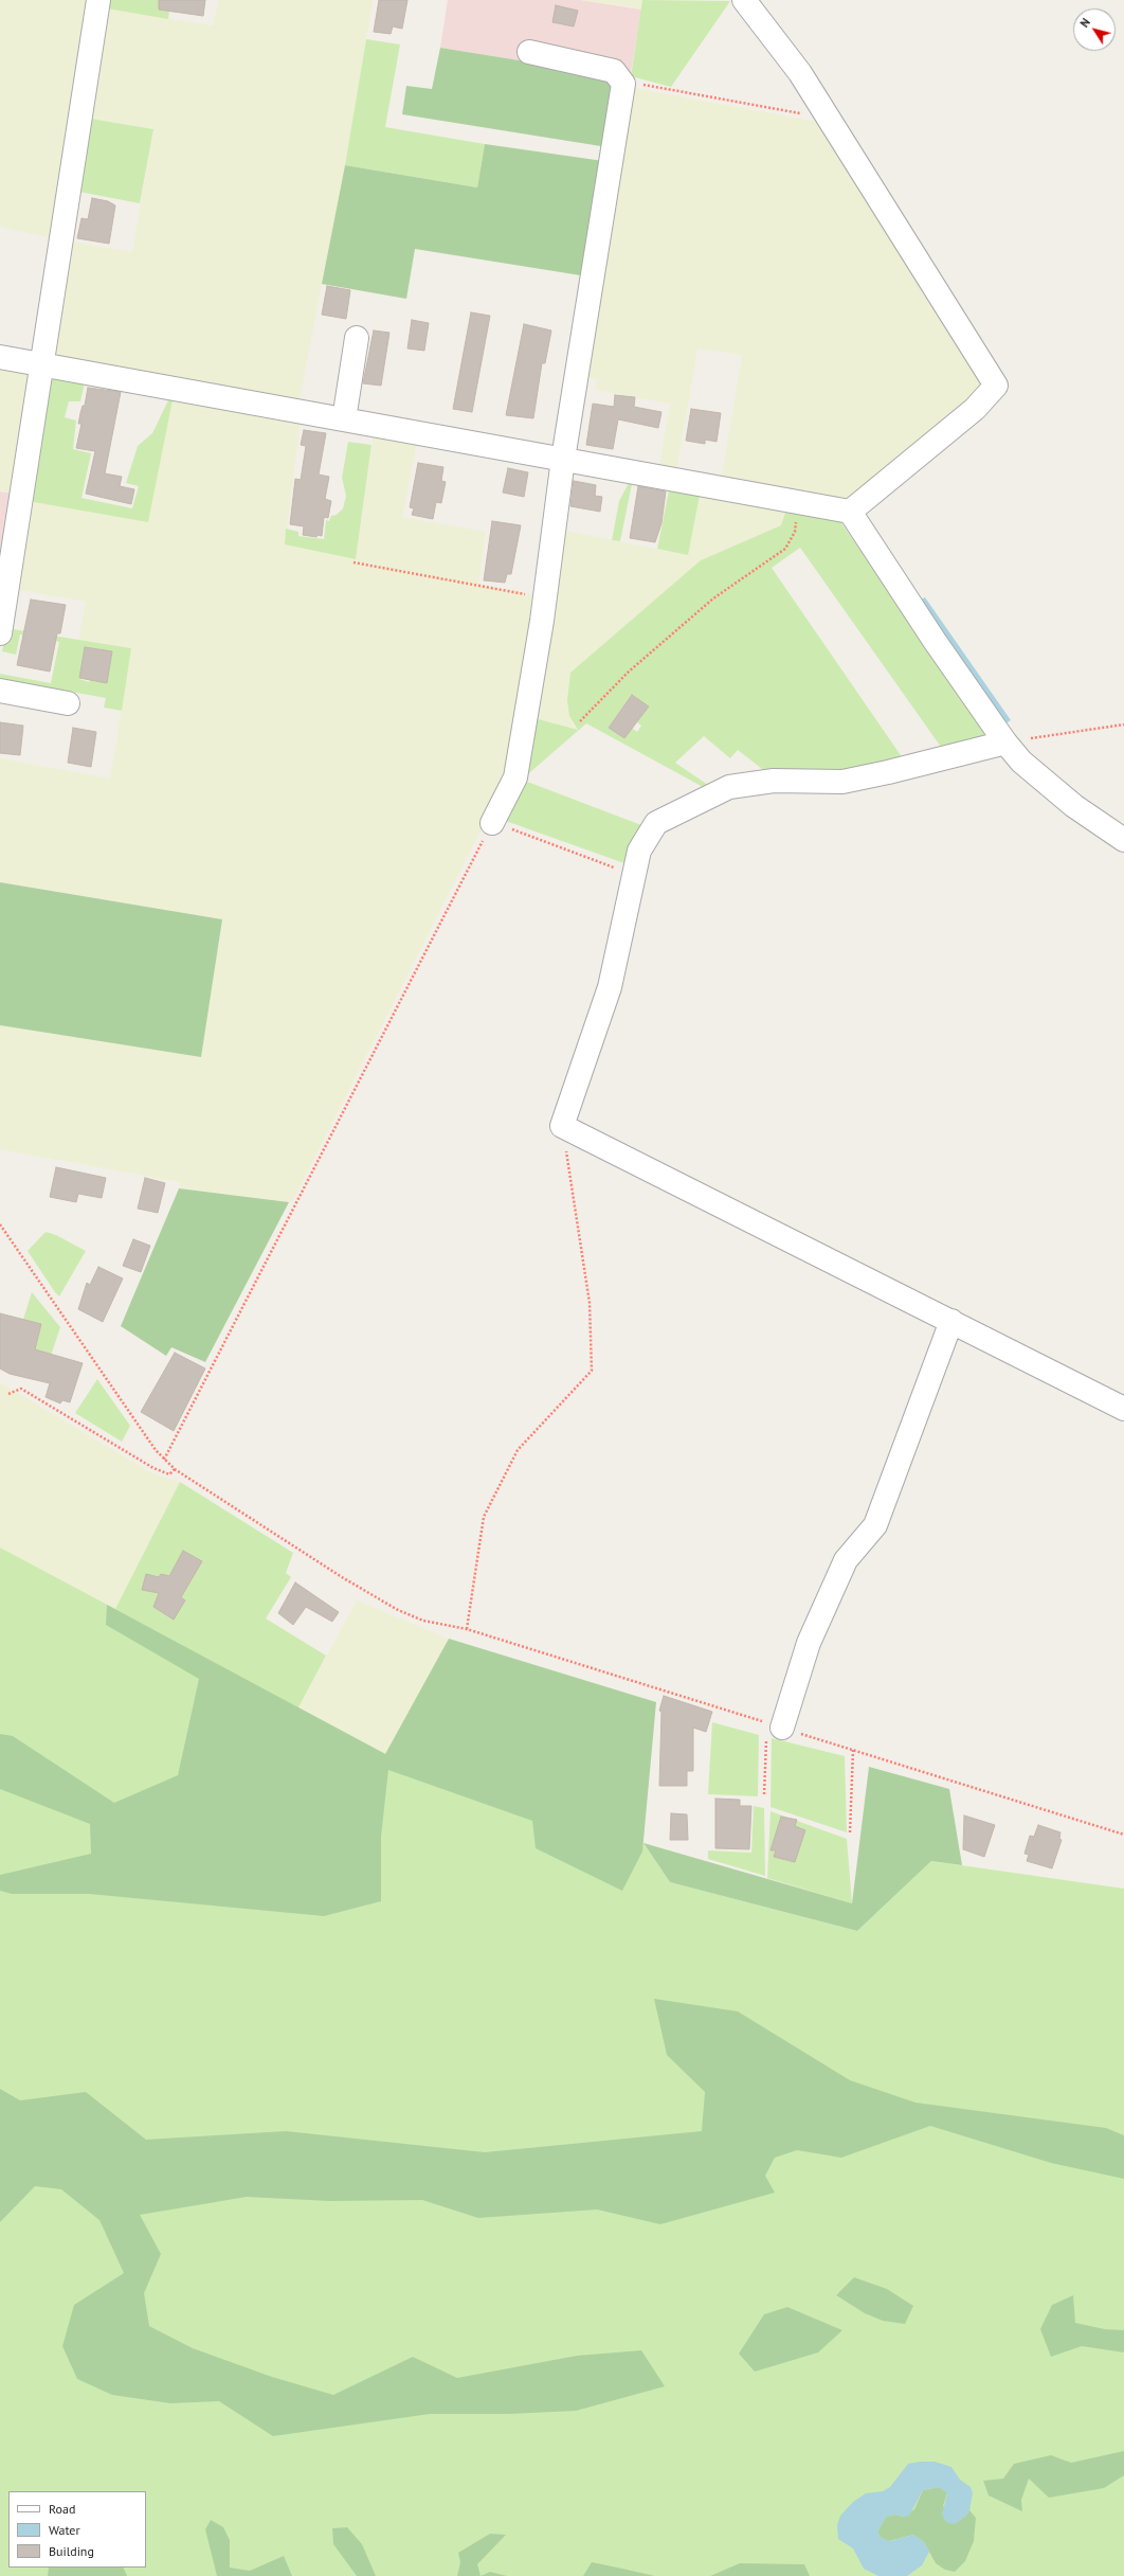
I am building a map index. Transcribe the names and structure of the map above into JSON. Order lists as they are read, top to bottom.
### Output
{
  "legend": ["Road", "Water", "Building"],
  "north": "top left"
}
